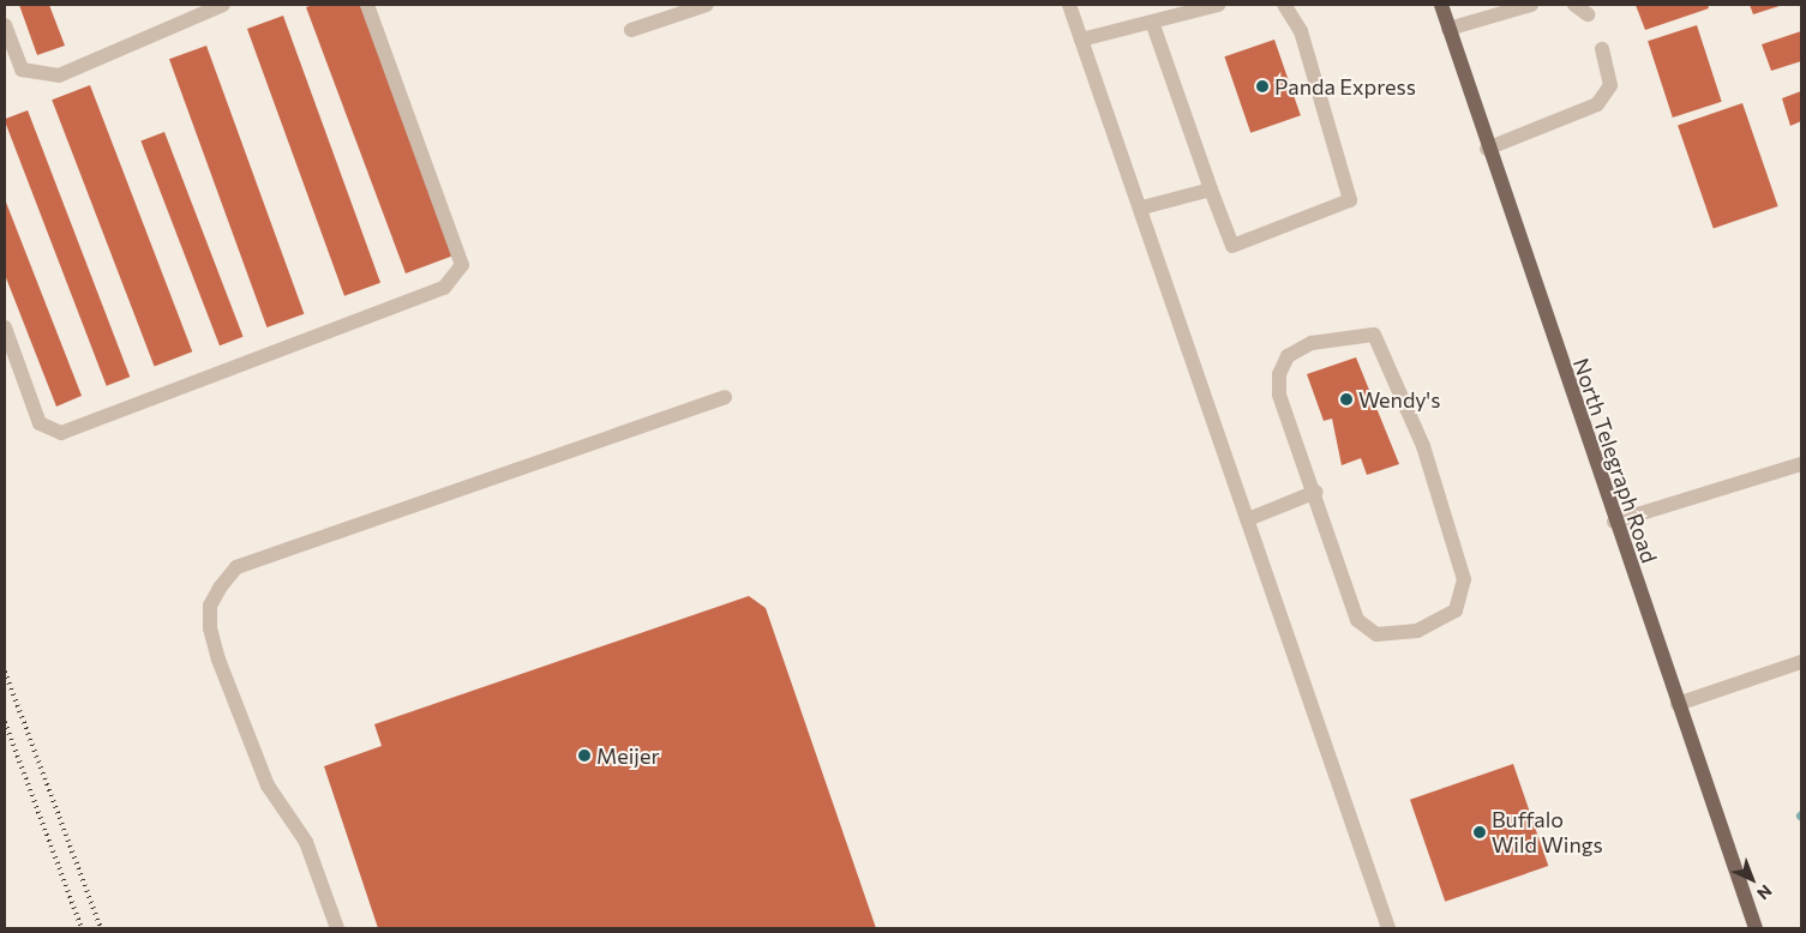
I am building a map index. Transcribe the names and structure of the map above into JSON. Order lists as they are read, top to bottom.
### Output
{
  "streets": {
    "main road": ["North Telegraph Road"]
  },
  "places": [
    "Panda Express",
    "Wendy's",
    "Meijer",
    "Buffalo Wild Wings"
  ],
  "north": "bottom right"
}
